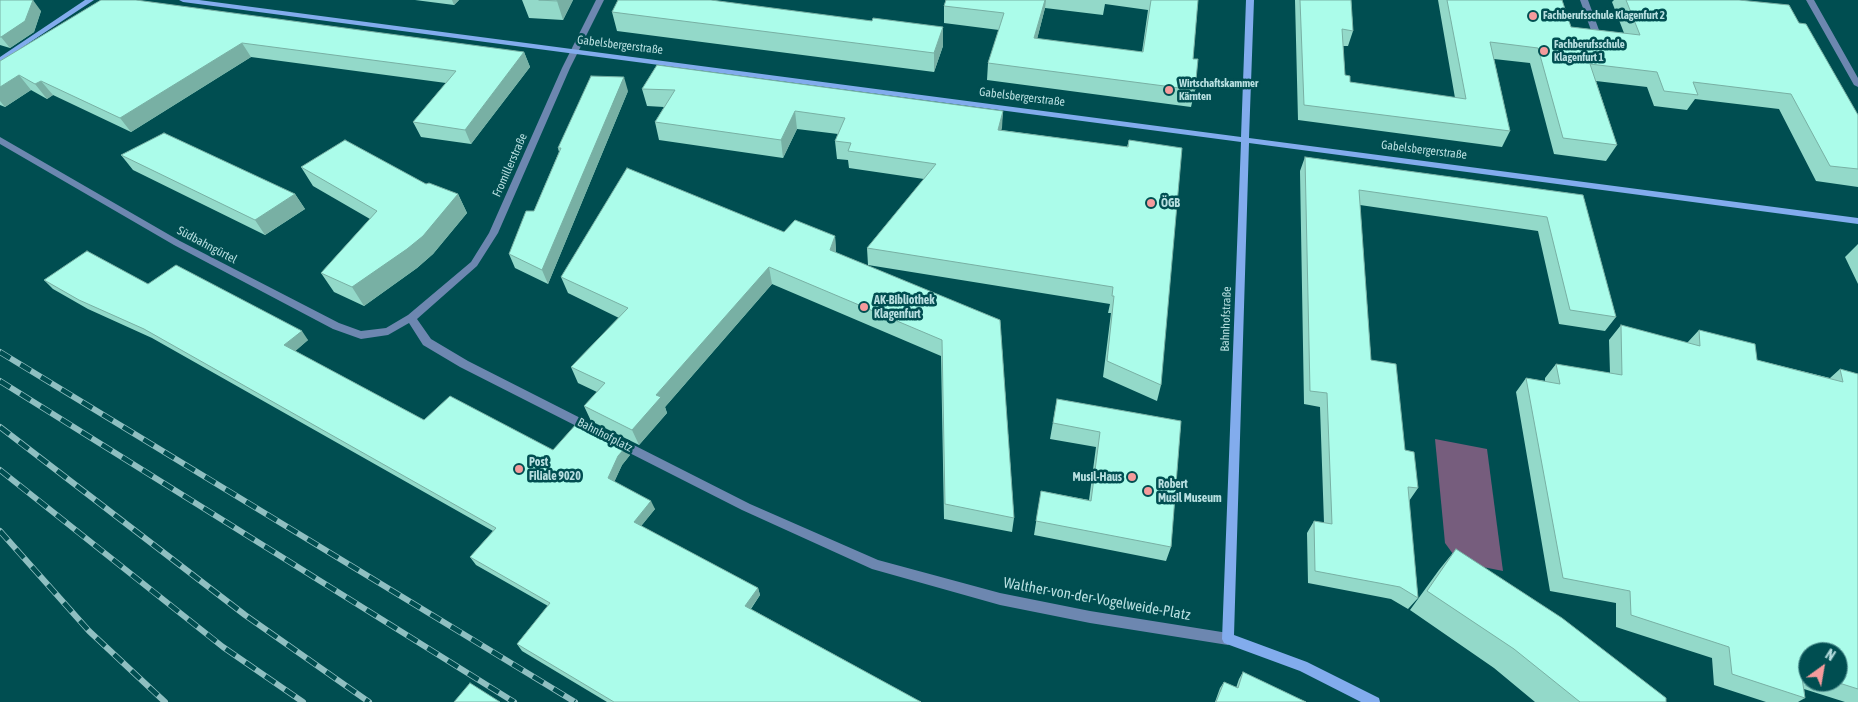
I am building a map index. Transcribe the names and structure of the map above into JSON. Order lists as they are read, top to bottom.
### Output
{
  "streets": {
    "street": [
      "Gabelsbergerstraße",
      "Fromillerstraße",
      "Südbahngürtel",
      "Bahnhofstraße",
      "Bahnhofplatz",
      "Walther-von-der-Vogelweide-Platz"
    ]
  },
  "crossings": [
    ["Gabelsbergerstraße", "Fromillerstraße"],
    ["Gabelsbergerstraße", "Bahnhofstraße"],
    ["Fromillerstraße", "Südbahngürtel"],
    ["Fromillerstraße", "Bahnhofplatz"],
    ["Südbahngürtel", "Bahnhofplatz"],
    ["Bahnhofstraße", "Walther-von-der-Vogelweide-Platz"],
    ["Bahnhofplatz", "Walther-von-der-Vogelweide-Platz"]
  ],
  "places": [
    "Fachberufsschule Klagenfurt 2",
    "Fachberufsschule Klagenfurt 1",
    "Wirtschaftskammer Kärnten",
    "ÖGB",
    "AK-Bibliothek Klagenfurt",
    "Post Filiale 9020",
    "Musil-Haus",
    "Robert Musil Museum"
  ],
  "north": "top right"
}
